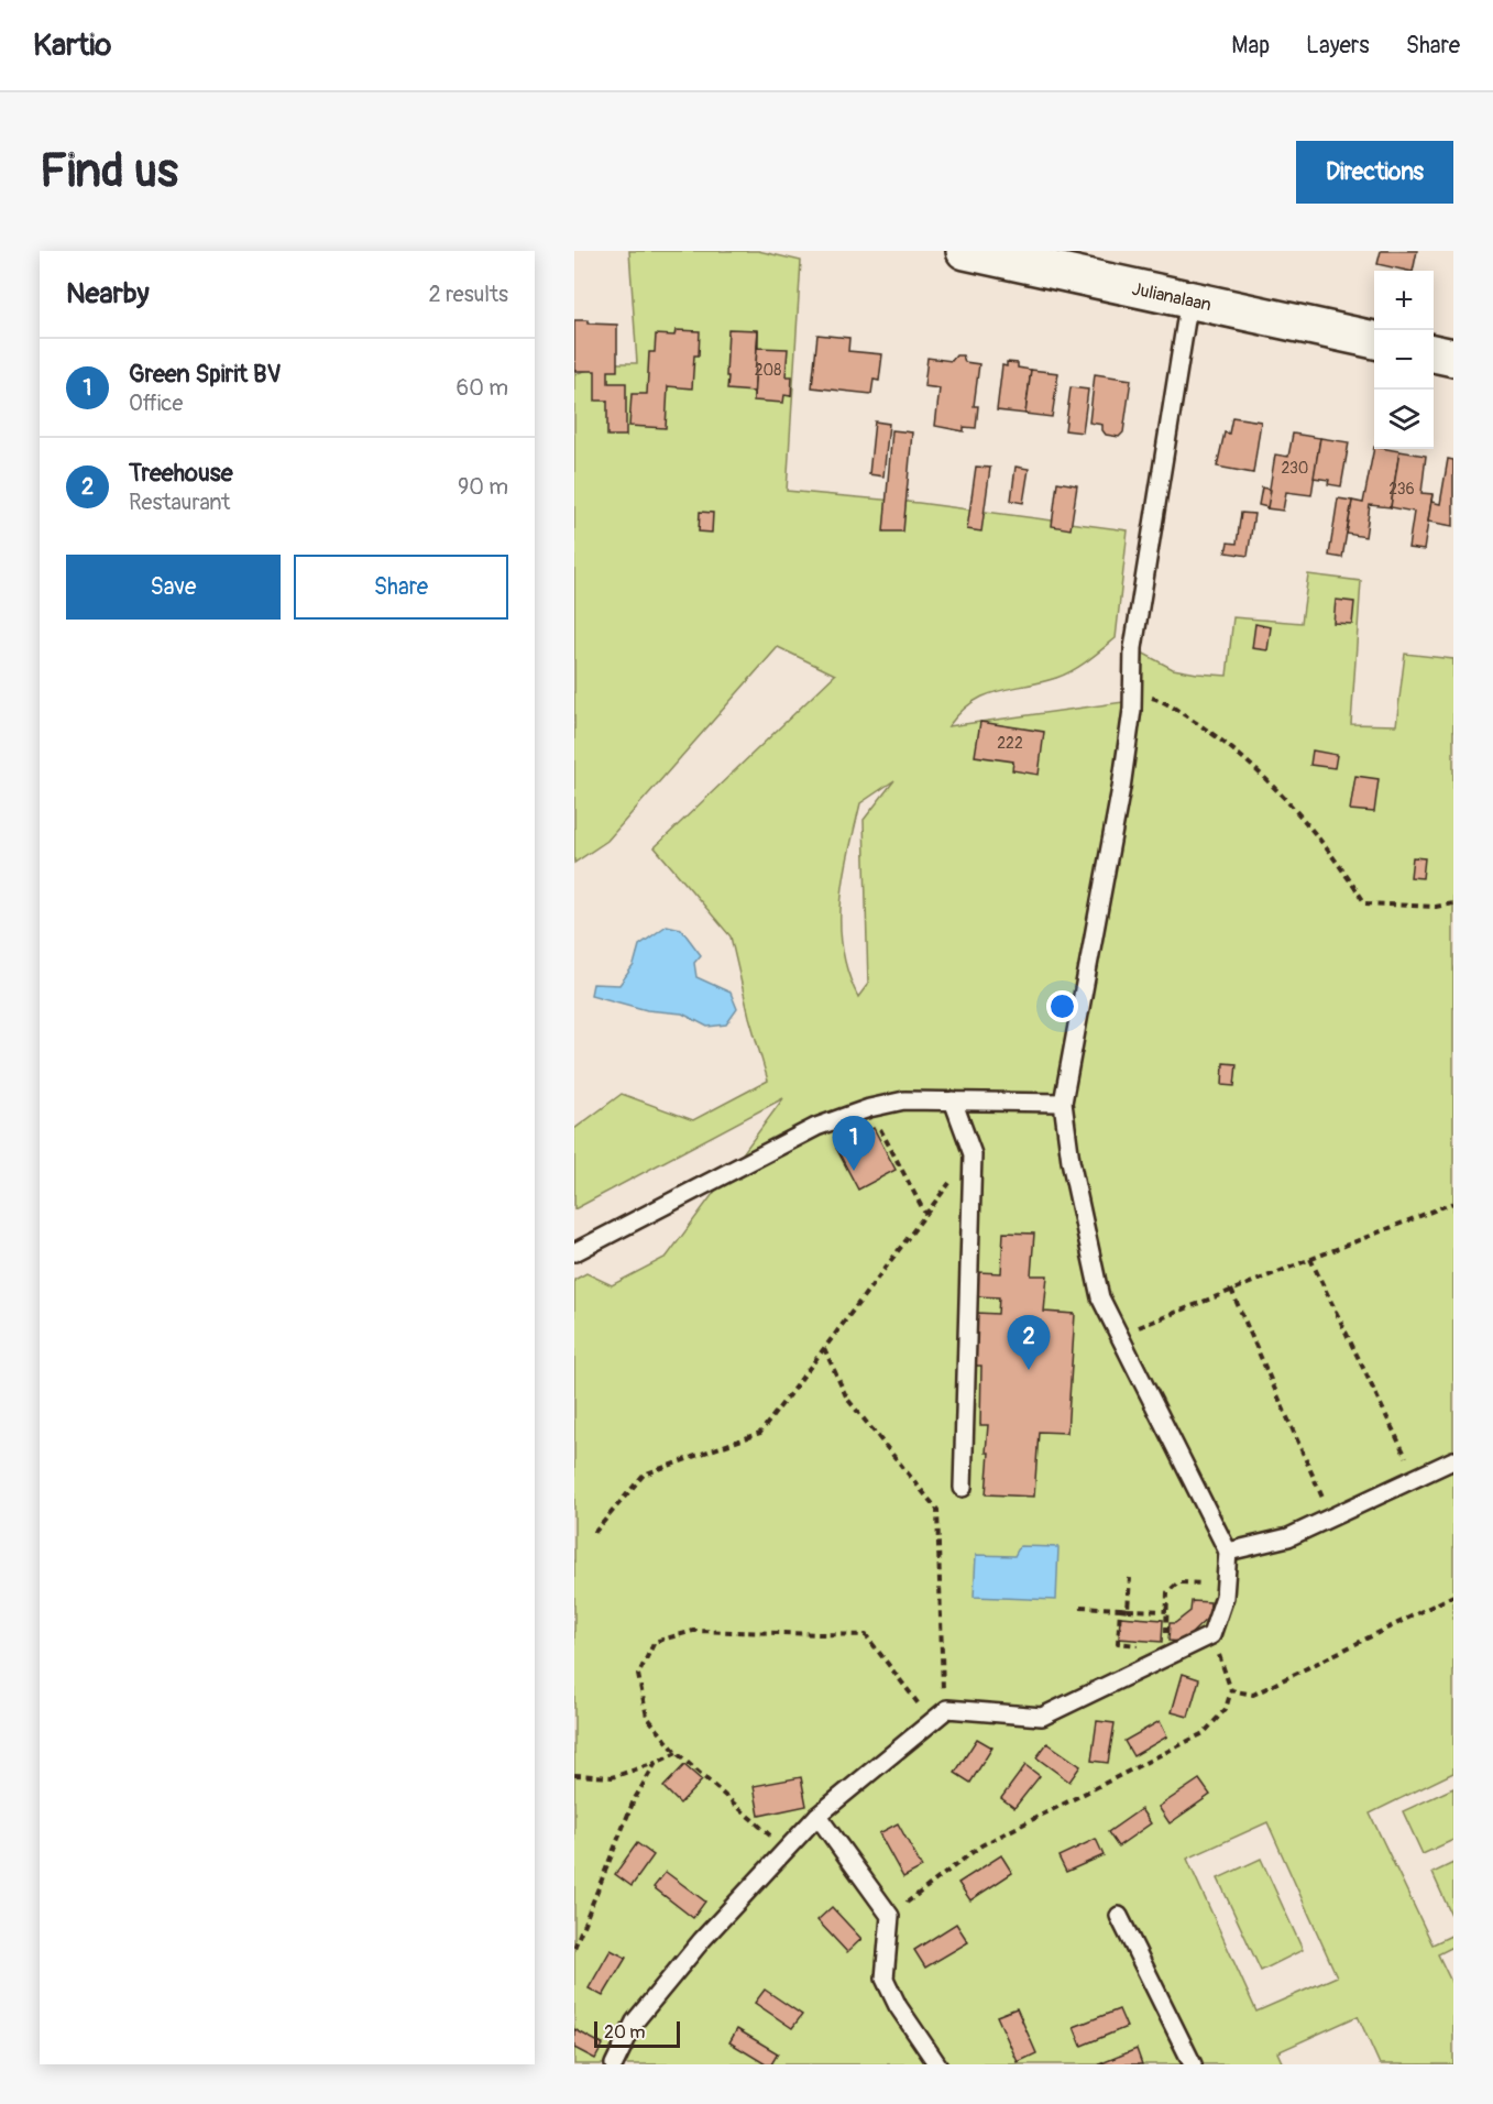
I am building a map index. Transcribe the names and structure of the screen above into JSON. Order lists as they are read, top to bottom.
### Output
{
  "streets": {
    "street": ["Julianalaan"]
  },
  "house_numbers": [
    "208",
    "230",
    "236",
    "222"
  ],
  "scale_bar": "20 m",
  "page": {
    "header": "Kartio",
    "nav": ["Map", "Layers", "Share"],
    "buttons": [
      "Directions",
      ["Save", "Share"]
    ],
    "title": "Find us",
    "heading": ["Nearby", "2 results"],
    "map_buttons": ["+", "−"],
    "list": [
      {
        "mark": "1",
        "name": "Green Spirit BV",
        "note": "Office",
        "value": "60 m"
      },
      {
        "mark": "2",
        "name": "Treehouse",
        "note": "Restaurant",
        "value": "90 m"
      }
    ],
    "pins": ["1", "2"],
    "scale": "20 m"
  }
}
